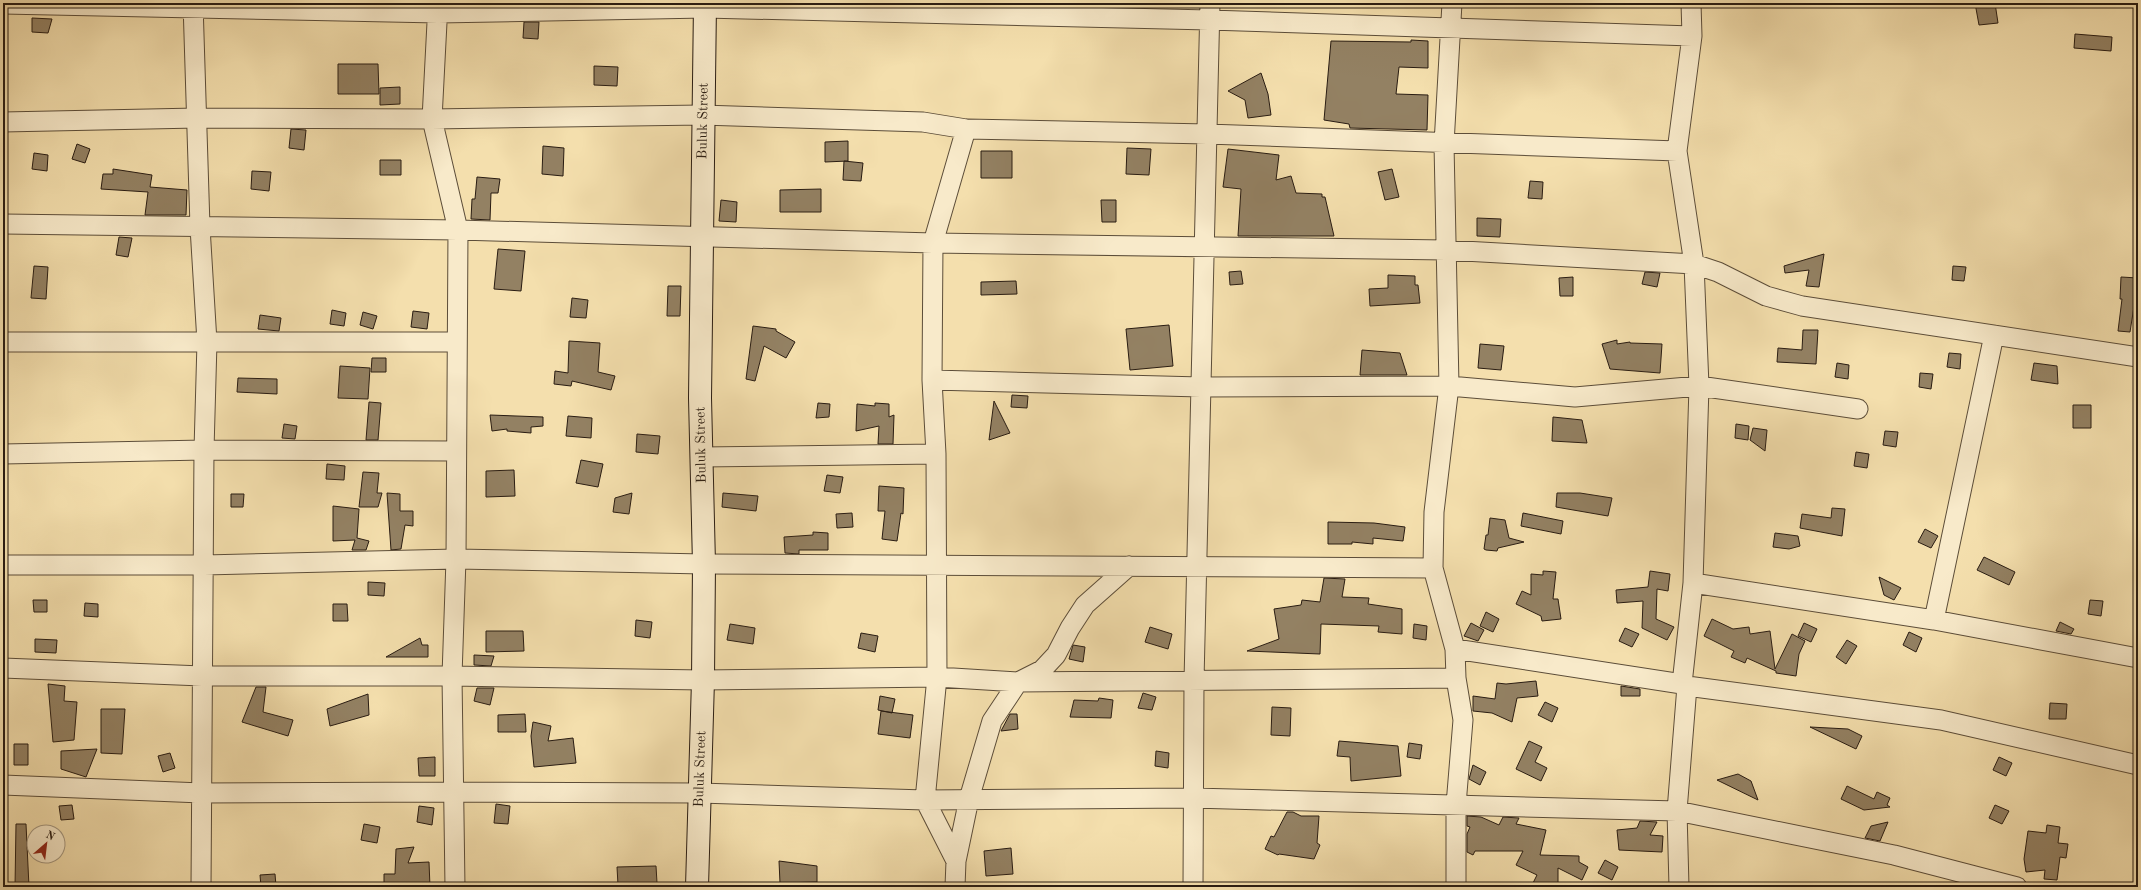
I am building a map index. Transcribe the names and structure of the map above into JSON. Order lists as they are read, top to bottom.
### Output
{
  "streets": {
    "street": ["Buluk Street"]
  },
  "north": "top right"
}
